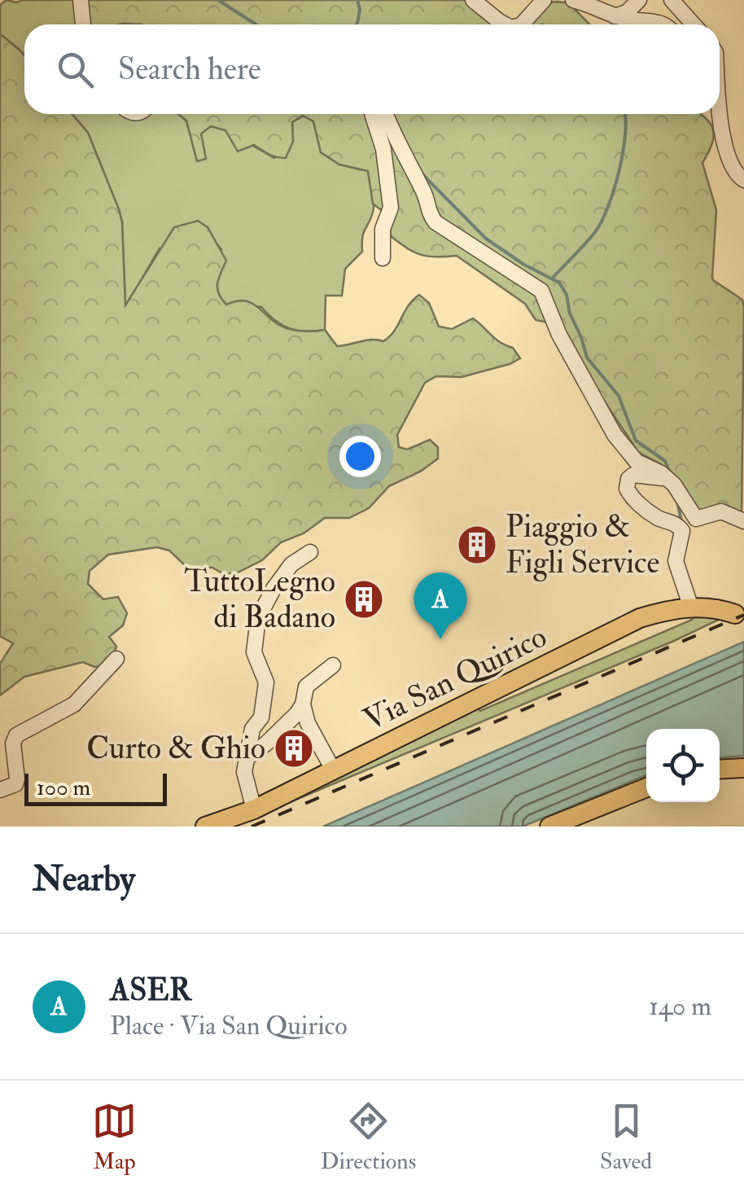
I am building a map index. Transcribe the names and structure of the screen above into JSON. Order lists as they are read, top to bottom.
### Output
{
  "streets": {
    "main road": ["Via San Quirico"]
  },
  "places": {
    "building": ["Piaggio & Figli Service", "TuttoLegno di Badano", "Curto & Ghio"]
  },
  "scale_bar": "100 m",
  "page": {
    "search": "Search here",
    "pins": "A",
    "scale": "100 m",
    "heading": "Nearby",
    "list": [
      {
        "mark": "A",
        "name": "ASER",
        "note": "Place · Via San Quirico",
        "value": "140 m"
      }
    ],
    "nav": ["Map", "Directions", "Saved"]
  }
}
